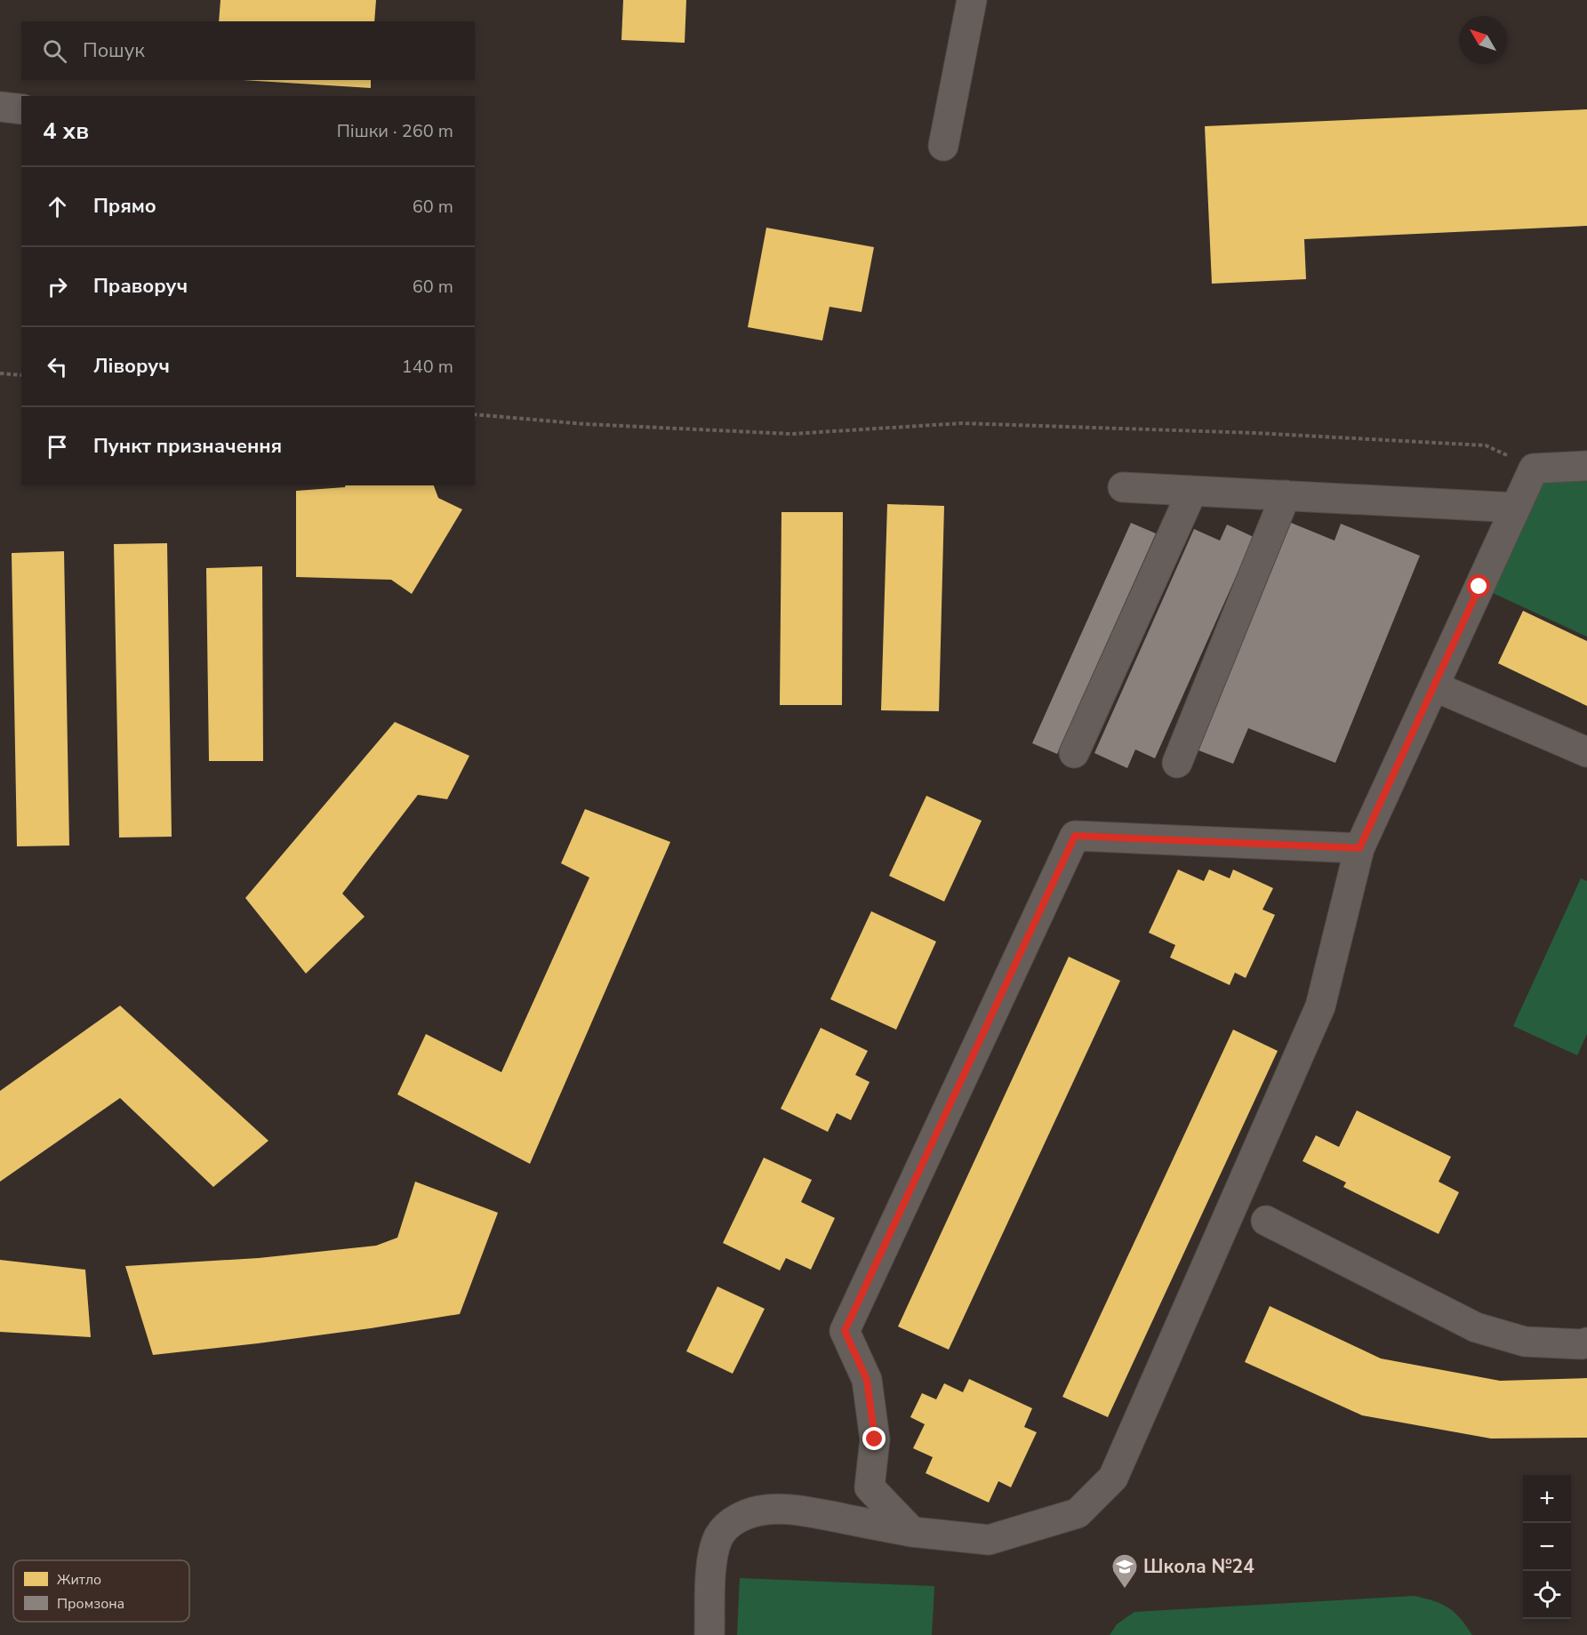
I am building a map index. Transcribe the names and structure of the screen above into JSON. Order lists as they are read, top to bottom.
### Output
{
  "places": {
    "school or university": ["Школа №24"]
  },
  "legend": ["Житло", "Промзона"],
  "north": "top left",
  "page": {
    "search": "Пошук",
    "heading": ["4 хв", "Пішки · 260 m"],
    "list": [
      ["Прямо", "60 m"],
      ["Праворуч", "60 m"],
      ["Ліворуч", "140 m"],
      "Пункт призначення"
    ],
    "map_buttons": ["+", "−"]
  }
}
